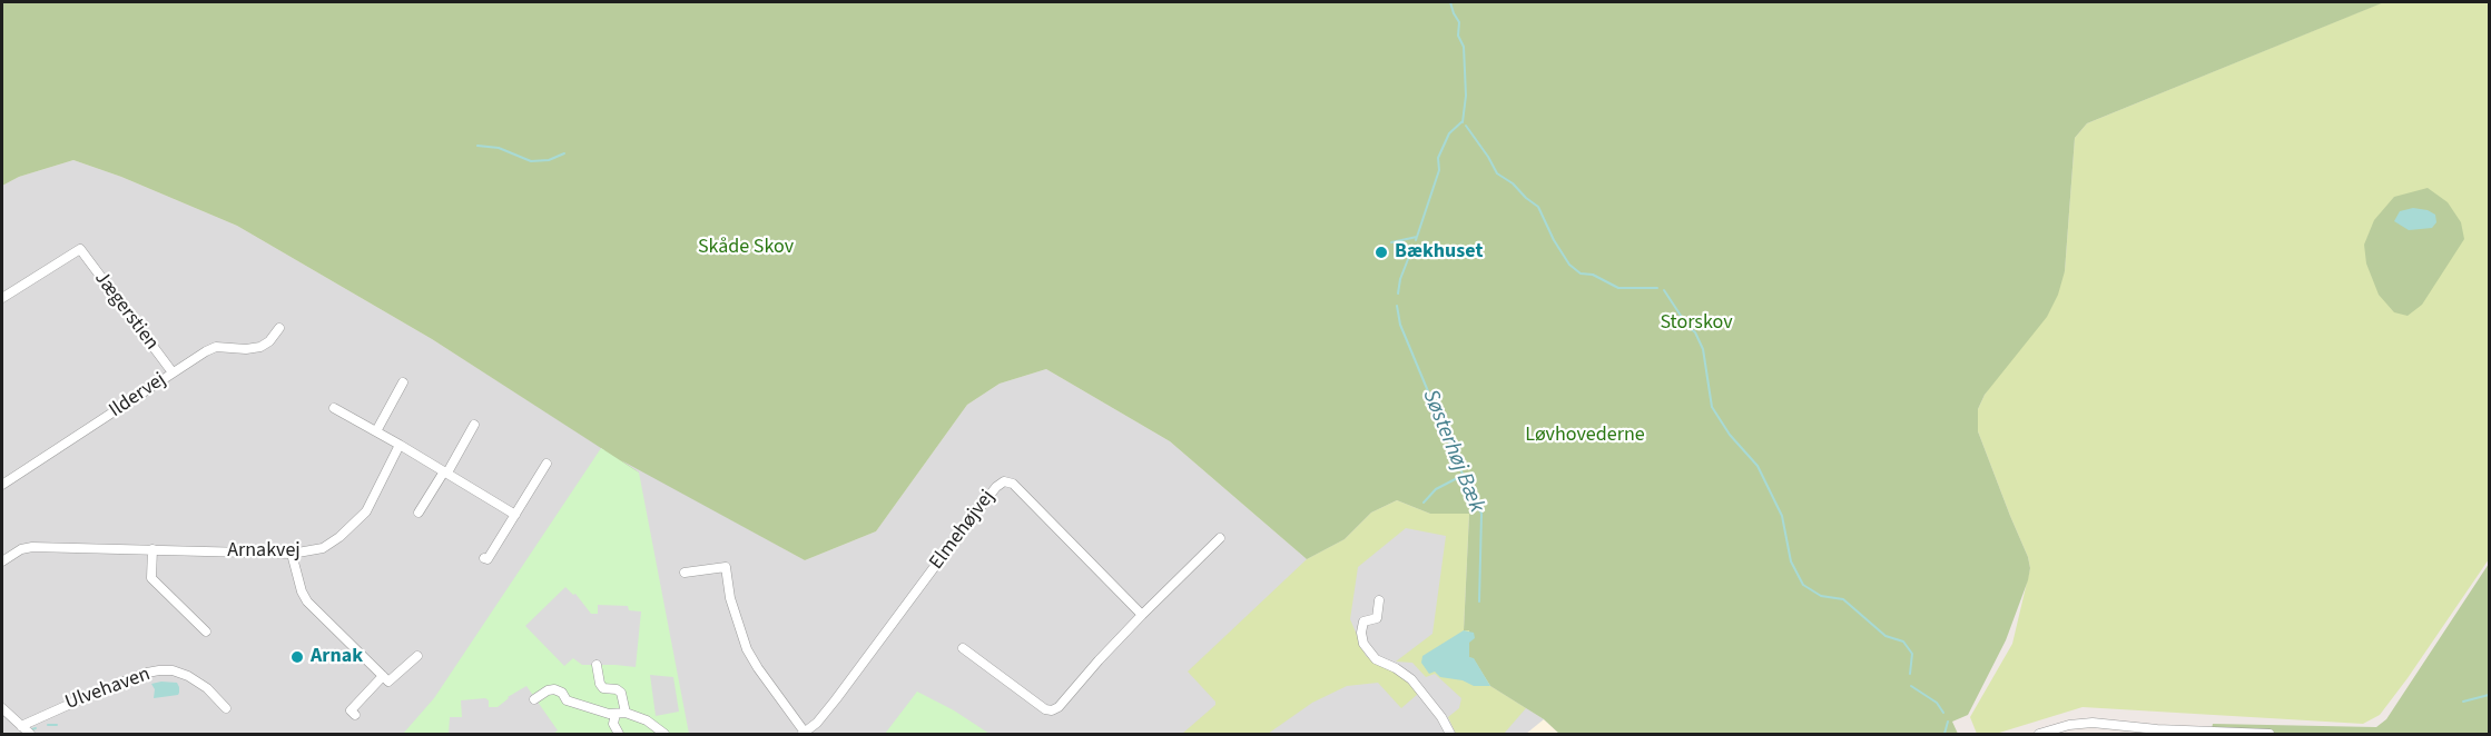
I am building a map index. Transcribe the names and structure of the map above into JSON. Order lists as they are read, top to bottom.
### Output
{
  "streets": {
    "street": [
      "Jægerstien",
      "Ildervej",
      "Elmehøjvej",
      "Arnakvej",
      "Ulvehaven"
    ]
  },
  "crossings": [
    ["Jægerstien", "Ildervej"]
  ],
  "water": ["Søsterhøj Bæk"],
  "parks": ["Skåde Skov", "Storskov", "Løvhovederne"],
  "places": ["Bækhuset", "Arnak"]
}
